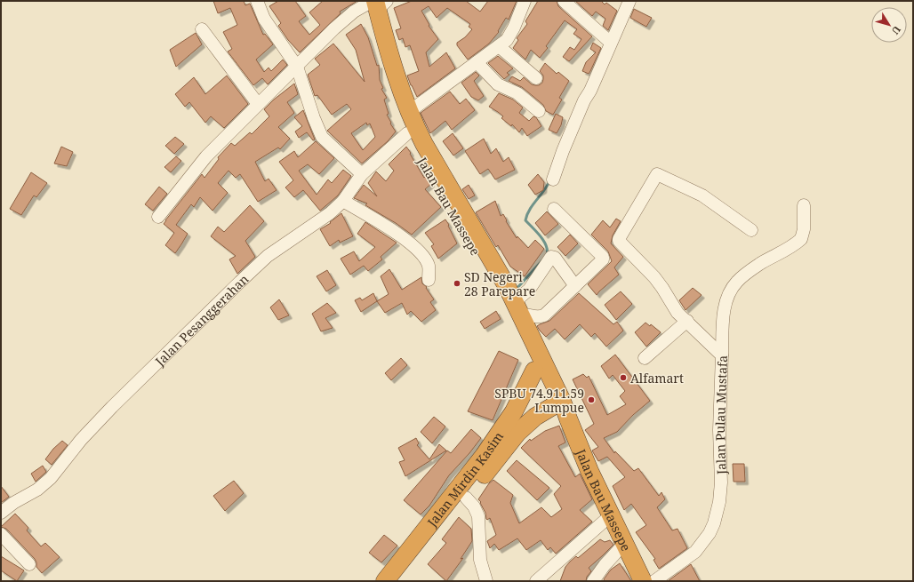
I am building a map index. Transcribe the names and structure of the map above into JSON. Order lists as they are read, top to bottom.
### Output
{
  "streets": {
    "highway": ["Jalan Bau Massepe", "Jalan Mirdin Kasim"],
    "street": ["Jalan Pesanggerahan", "Jalan Pulau Mustafa"]
  },
  "crossings": [
    ["Jalan Bau Massepe", "Jalan Pesanggerahan"],
    ["Jalan Bau Massepe", "Jalan Mirdin Kasim"]
  ],
  "places": ["SD Negeri 28 Parepare", "Alfamart", "SPBU 74.911.59 Lumpue"],
  "north": "bottom right"
}
